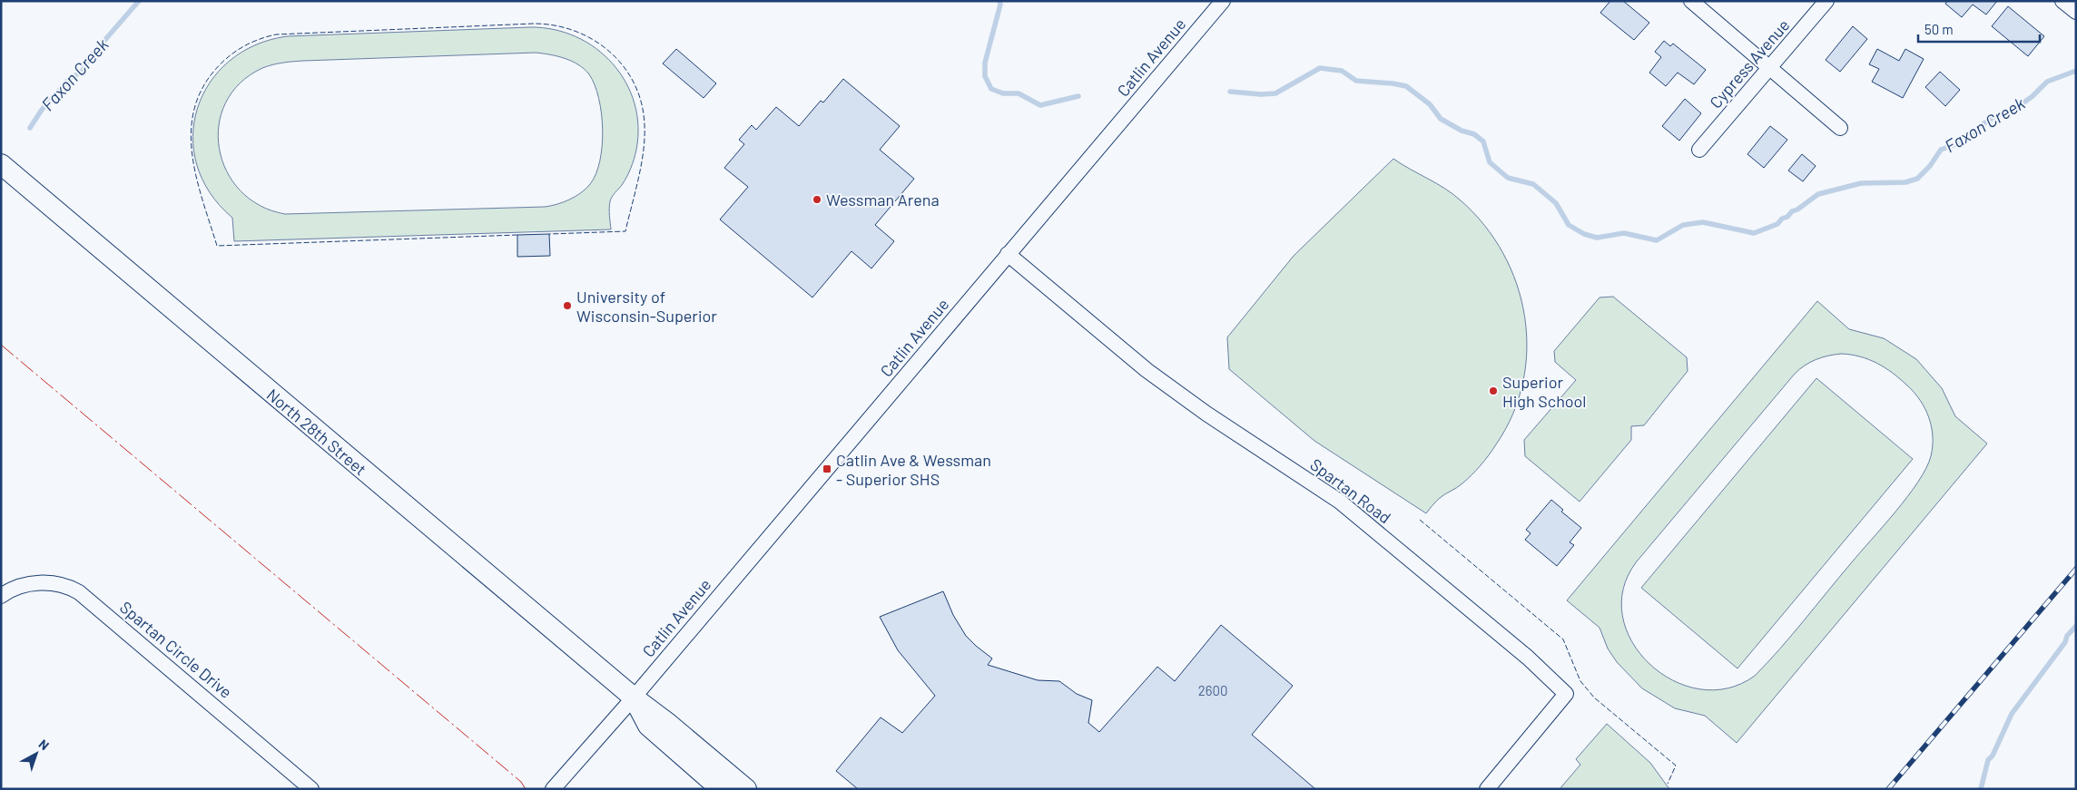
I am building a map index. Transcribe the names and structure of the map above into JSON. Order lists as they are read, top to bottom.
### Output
{
  "streets": {
    "main road": ["North 28th Street"],
    "street": [
      "Catlin Avenue",
      "Cypress Avenue",
      "Spartan Road",
      "Spartan Circle Drive"
    ]
  },
  "crossings": [
    ["Catlin Avenue", "North 28th Street"],
    ["Catlin Avenue", "Spartan Road"]
  ],
  "water": ["Faxon Creek"],
  "places": {
    "other": ["Wessman Arena", "University of Wisconsin-Superior", "Superior High School"],
    "transit": ["Catlin Ave & Wessman - Superior SHS"]
  },
  "house_numbers": ["2600"],
  "scale_bar": "50 m",
  "north": "top right"
}
